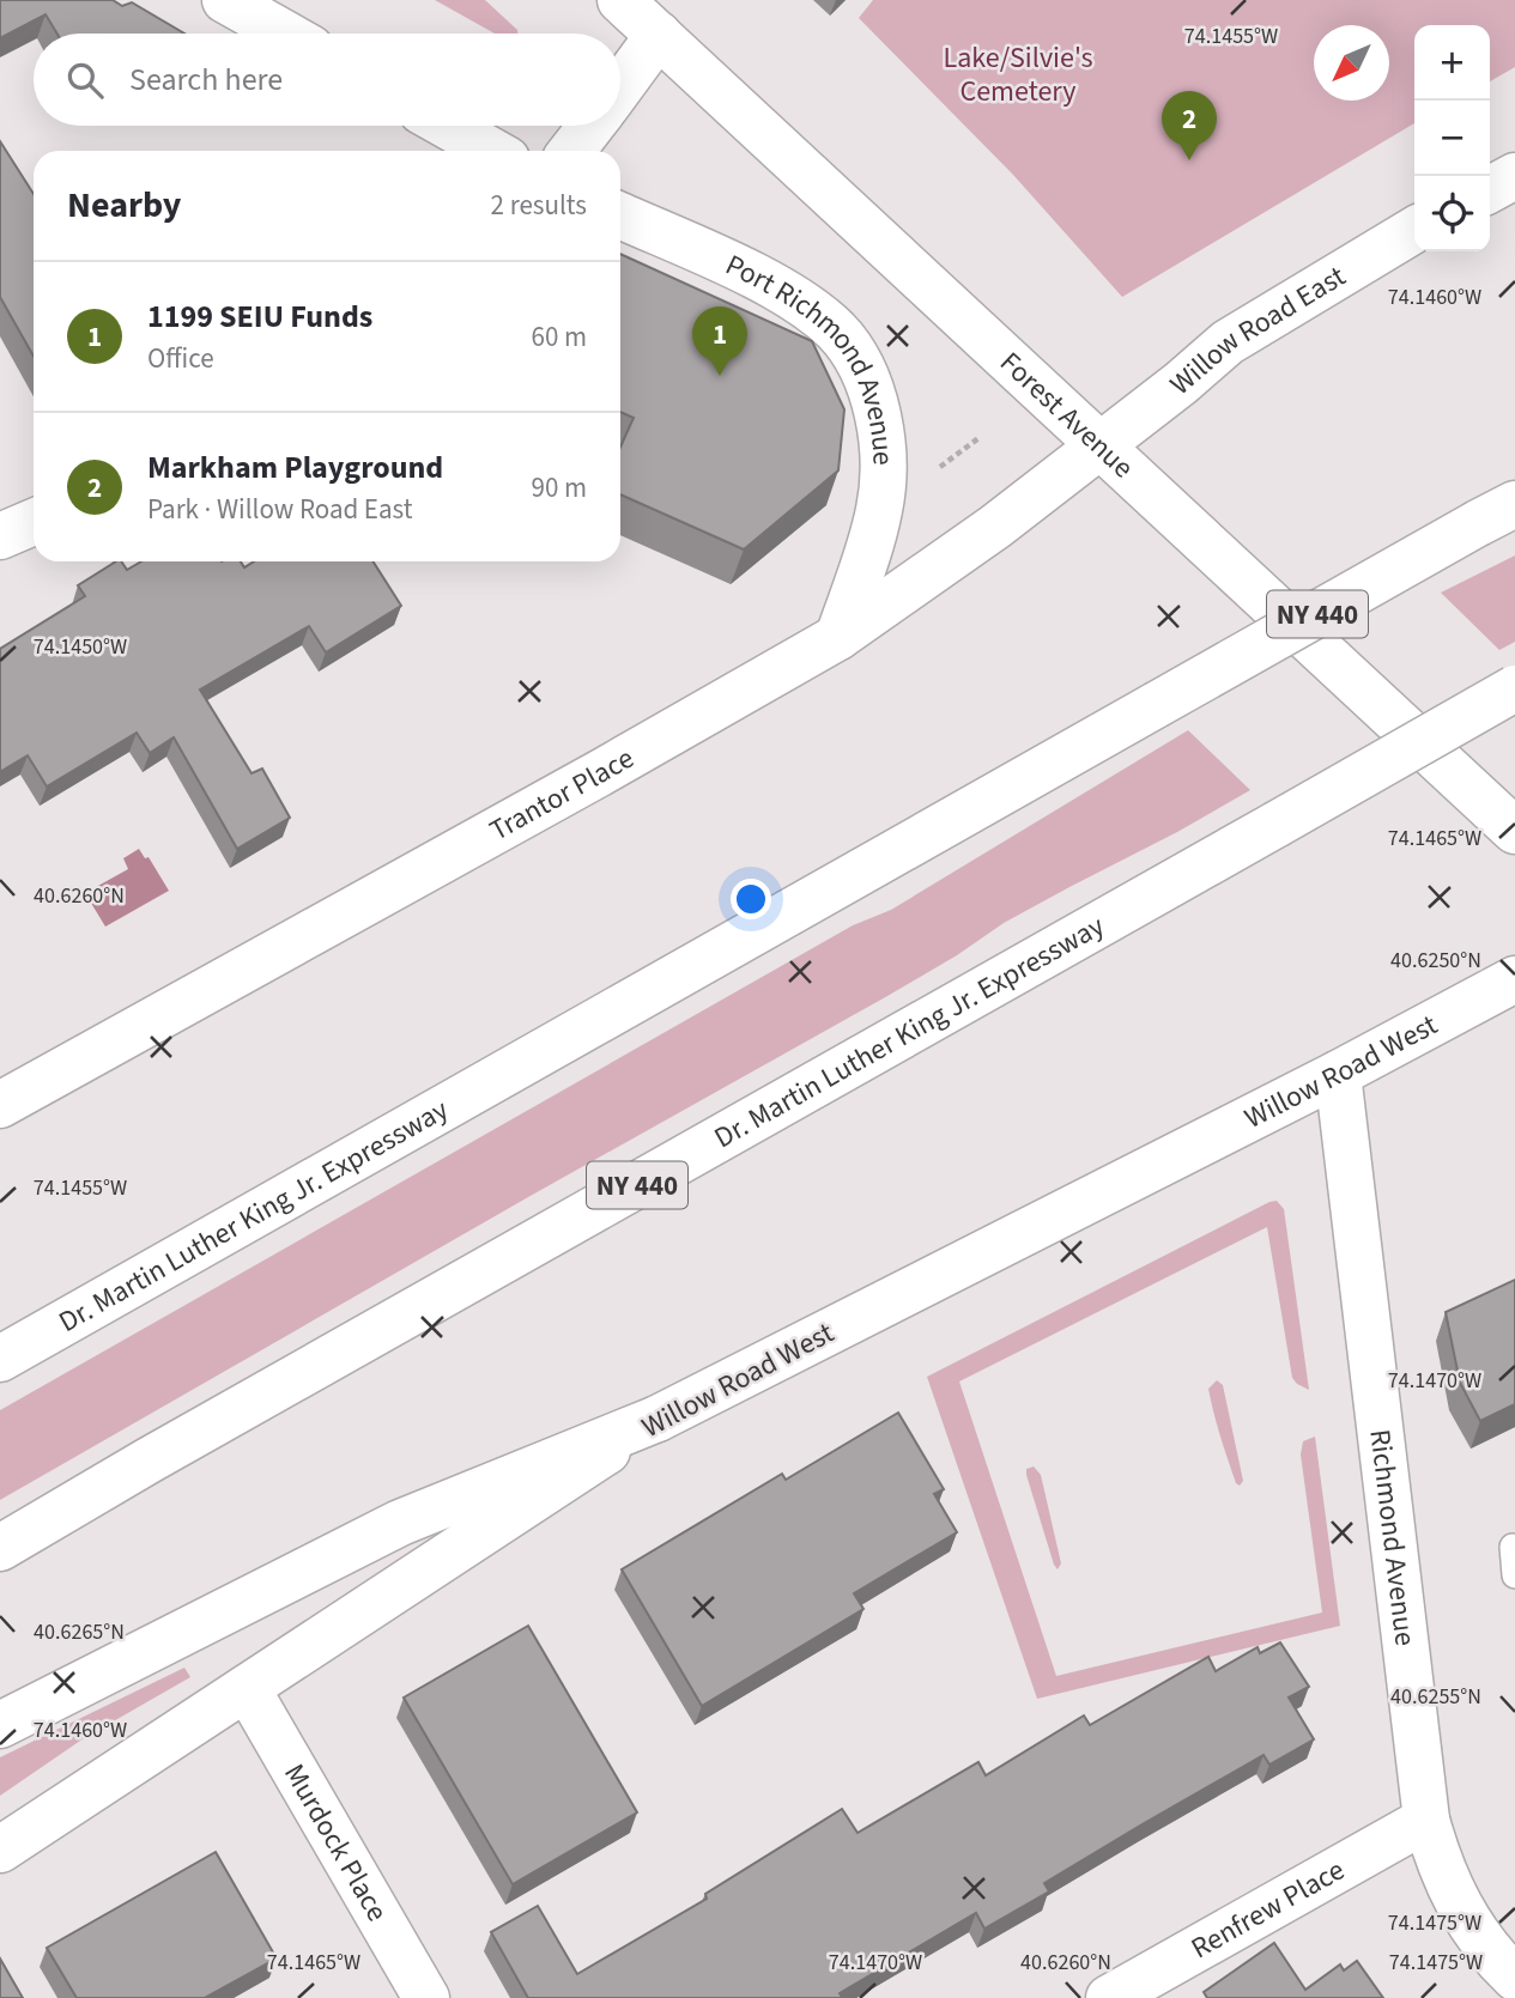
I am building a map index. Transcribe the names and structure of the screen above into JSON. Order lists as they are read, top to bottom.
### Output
{
  "streets": {
    "main road": [
      "Willow Road East",
      "Port Richmond Avenue",
      "Forest Avenue",
      "NY 440",
      "Trantor Place",
      "Dr. Martin Luther King Jr. Expressway",
      "Willow Road West",
      "Richmond Avenue",
      "Murdock Place",
      "Renfrew Place"
    ]
  },
  "crossings": [
    ["Willow Road East", "Forest Avenue"],
    ["Willow Road East", "Trantor Place"],
    ["Port Richmond Avenue", "Trantor Place"],
    ["Forest Avenue", "Trantor Place"],
    ["Willow Road West", "Richmond Avenue"],
    ["Willow Road West", "Murdock Place"],
    ["Richmond Avenue", "Renfrew Place"]
  ],
  "parks": ["Lake/Silvie's Cemetery"],
  "north": "bottom left",
  "page": {
    "map_buttons": ["+", "−"],
    "search": "Search here",
    "pins": ["2", "1"],
    "heading": ["Nearby", "2 results"],
    "list": [
      {
        "mark": "1",
        "name": "1199 SEIU Funds",
        "note": "Office",
        "value": "60 m"
      },
      {
        "mark": "2",
        "name": "Markham Playground",
        "note": "Park · Willow Road East",
        "value": "90 m"
      }
    ]
  },
  "coordinates": [
    "74.1455°W",
    "74.1460°W",
    "74.1450°W",
    "74.1465°W",
    "40.6260°N",
    "40.6250°N",
    "74.1470°W",
    "40.6265°N",
    "40.6255°N",
    "74.1475°W"
  ]
}
